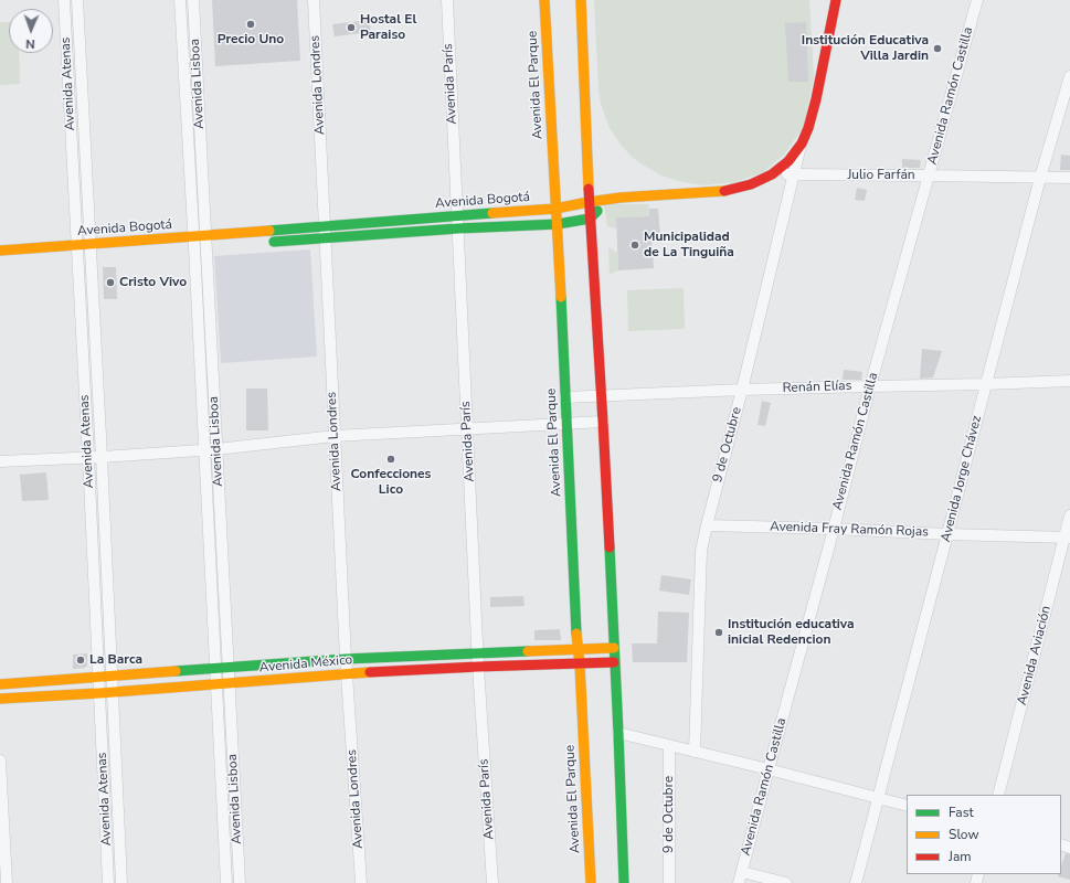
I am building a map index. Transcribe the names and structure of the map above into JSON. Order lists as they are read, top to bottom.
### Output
{
  "streets": {
    "street": [
      "Avenida Atenas",
      "Avenida Lisboa",
      "Avenida París",
      "Avenida Londres",
      "Avenida El Parque",
      "Avenida Ramón Castilla",
      "Julio Farfán",
      "Avenida Bogotá",
      "Renán Elías",
      "9 de Octubre",
      "Avenida Jorge Chávez",
      "Avenida Fray Ramón Rojas",
      "Avenida Aviación",
      "Avenida México"
    ]
  },
  "crossings": [
    ["Avenida Atenas", "Avenida Bogotá"],
    ["Avenida Atenas", "Avenida México"],
    ["Avenida Lisboa", "Avenida Bogotá"],
    ["Avenida Lisboa", "Avenida México"],
    ["Avenida París", "Avenida Bogotá"],
    ["Avenida París", "Avenida México"],
    ["Avenida Londres", "Avenida Bogotá"],
    ["Avenida Londres", "Avenida México"],
    ["Avenida El Parque", "Avenida Bogotá"],
    ["Avenida El Parque", "Renán Elías"],
    ["Avenida El Parque", "Avenida México"],
    ["Avenida Ramón Castilla", "Julio Farfán"],
    ["Avenida Ramón Castilla", "Renán Elías"],
    ["Avenida Ramón Castilla", "Avenida Fray Ramón Rojas"],
    ["Julio Farfán", "Avenida Bogotá"],
    ["Julio Farfán", "9 de Octubre"],
    ["Julio Farfán", "Avenida Jorge Chávez"],
    ["Avenida Bogotá", "9 de Octubre"],
    ["Renán Elías", "9 de Octubre"],
    ["Renán Elías", "Avenida Jorge Chávez"],
    ["9 de Octubre", "Avenida Fray Ramón Rojas"],
    ["Avenida Jorge Chávez", "Avenida Fray Ramón Rojas"],
    ["Avenida Fray Ramón Rojas", "Avenida Aviación"]
  ],
  "places": [
    "Precio Uno",
    "Hostal El Paraiso",
    "Institución Educativa Villa Jardin",
    "Municipalidad de La Tinguiña",
    "Cristo Vivo",
    "Confecciones Lico",
    "Institución educativa inicial Redencion",
    "La Barca"
  ],
  "legend": ["Fast", "Slow", "Jam"],
  "north": "bottom"
}
